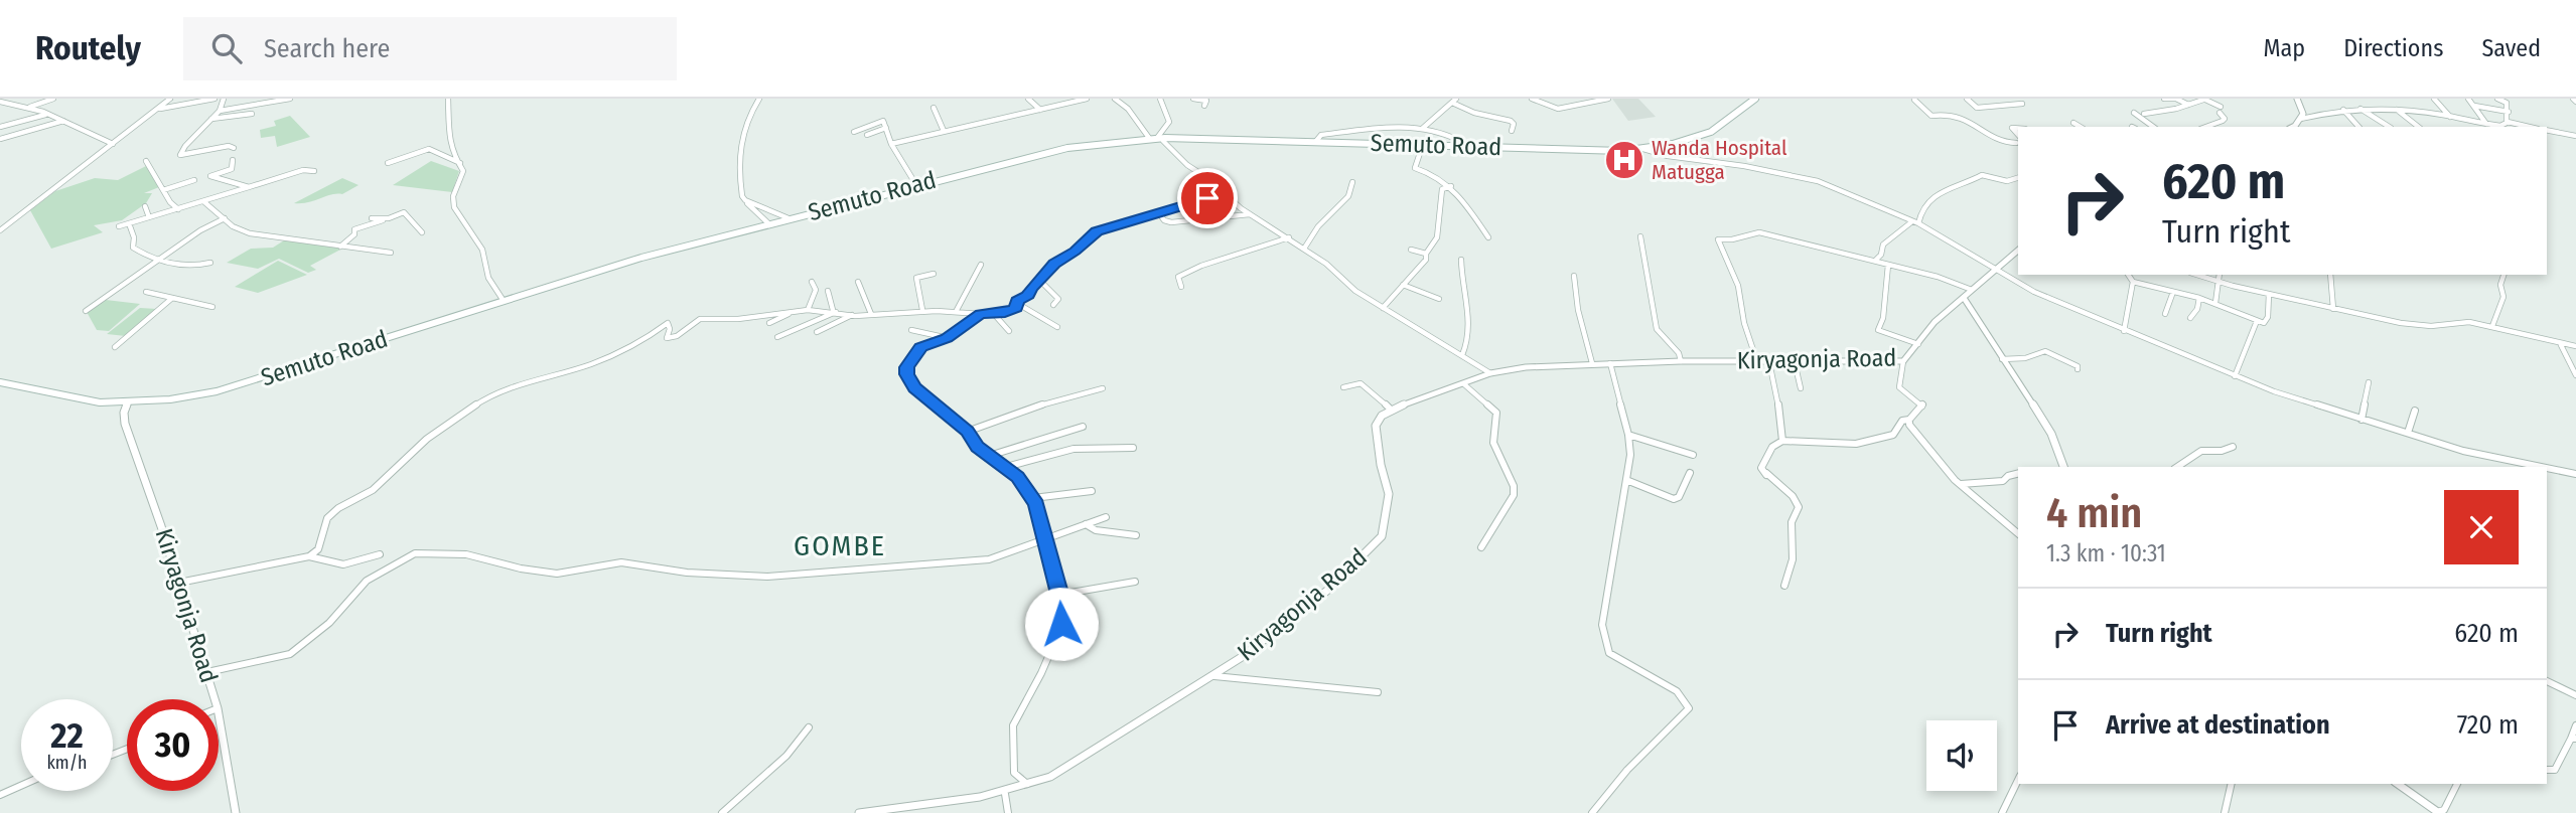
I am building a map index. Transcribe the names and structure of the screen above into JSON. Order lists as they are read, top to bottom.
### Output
{
  "streets": {
    "main road": ["Semuto Road"],
    "street": ["Kiryagonja Road"]
  },
  "crossings": [
    ["Semuto Road", "Kiryagonja Road"]
  ],
  "districts": ["GOMBE"],
  "places": {
    "hospital": ["Wanda Hospital Matugga"]
  },
  "page": {
    "header": "Routely",
    "search": "Search here",
    "nav": ["Map", "Directions", "Saved"],
    "turn": ["620 m", "Turn right"],
    "heading": ["4 min", "1.3 km · 10:31"],
    "list": [
      {
        "name": "Turn right",
        "value": "620 m"
      },
      {
        "name": "Arrive at destination",
        "value": "720 m"
      }
    ],
    "speed": "22 km/h",
    "limit": "30"
  }
}
